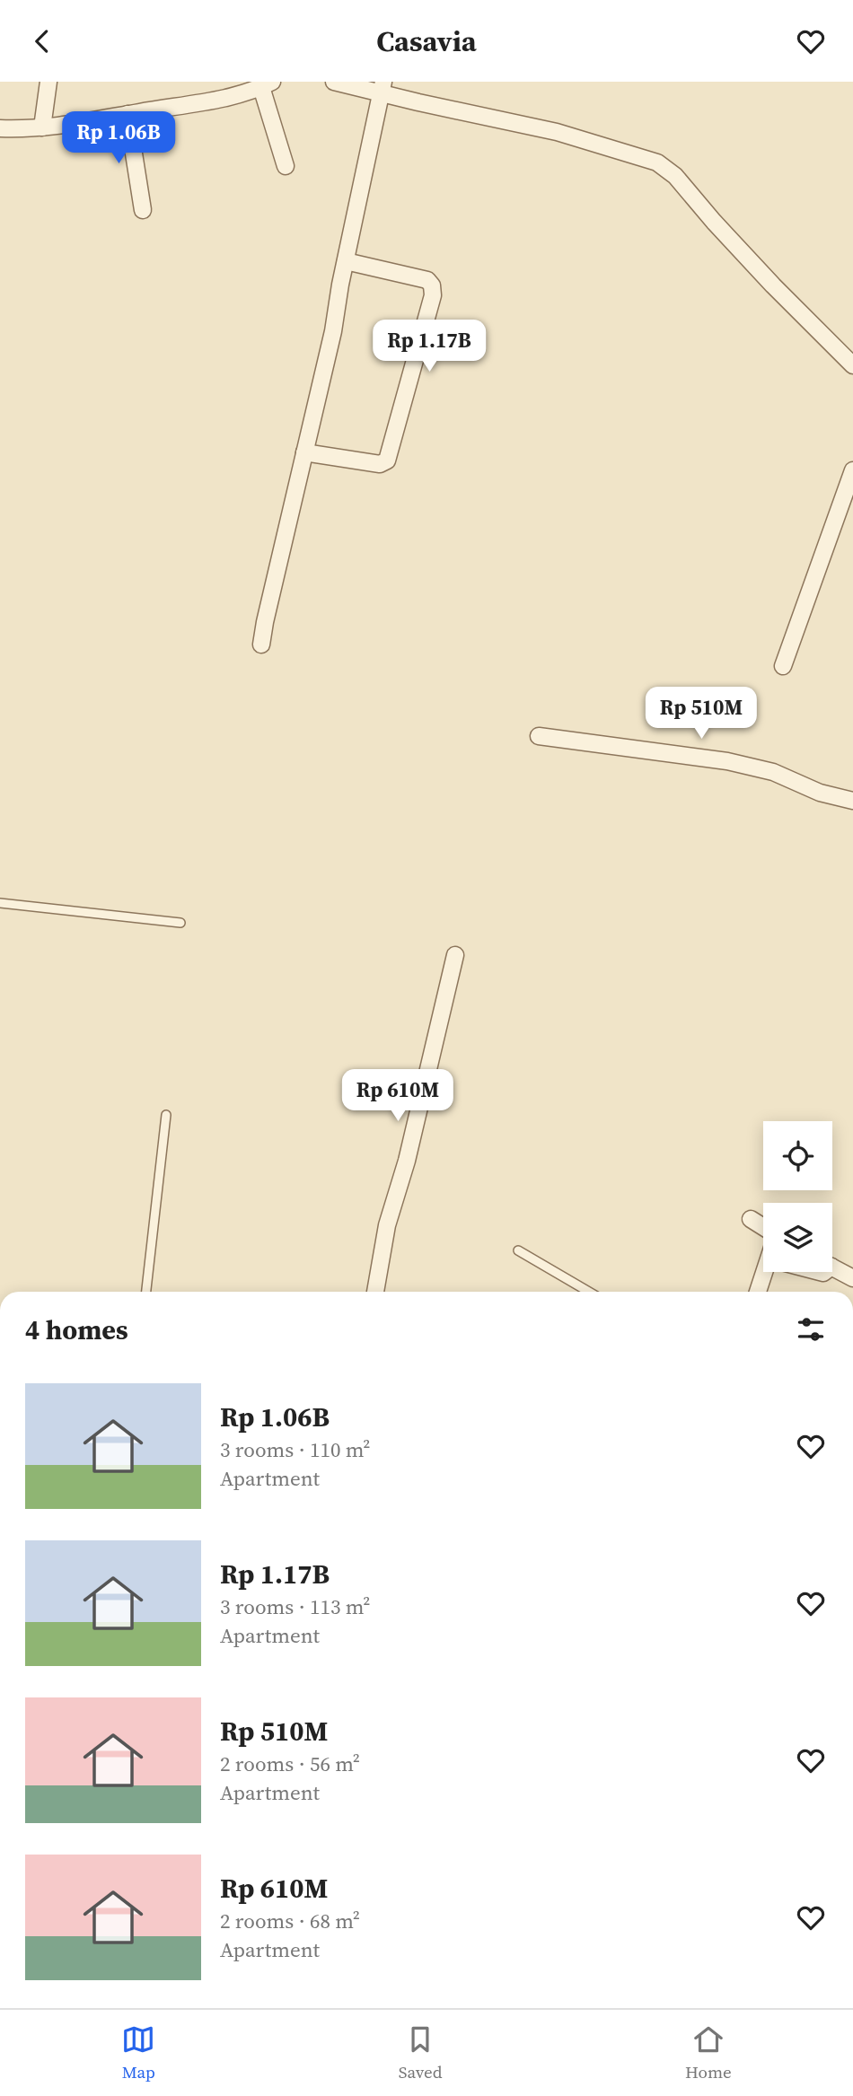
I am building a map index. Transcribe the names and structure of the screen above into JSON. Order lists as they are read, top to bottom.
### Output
{
  "page": {
    "header": "Casavia",
    "price": [
      "Rp 1.06B",
      "Rp 1.17B",
      "Rp 510M",
      "Rp 610M"
    ],
    "heading": "4 homes",
    "list": [
      {
        "name": "Rp 1.06B",
        "note": "3 rooms · 110 m² · Apartment"
      },
      {
        "name": "Rp 1.17B",
        "note": "3 rooms · 113 m² · Apartment"
      },
      {
        "name": "Rp 510M",
        "note": "2 rooms · 56 m² · Apartment"
      },
      {
        "name": "Rp 610M",
        "note": "2 rooms · 68 m² · Apartment"
      }
    ],
    "tabs": ["Map", "Saved", "Home"]
  }
}
